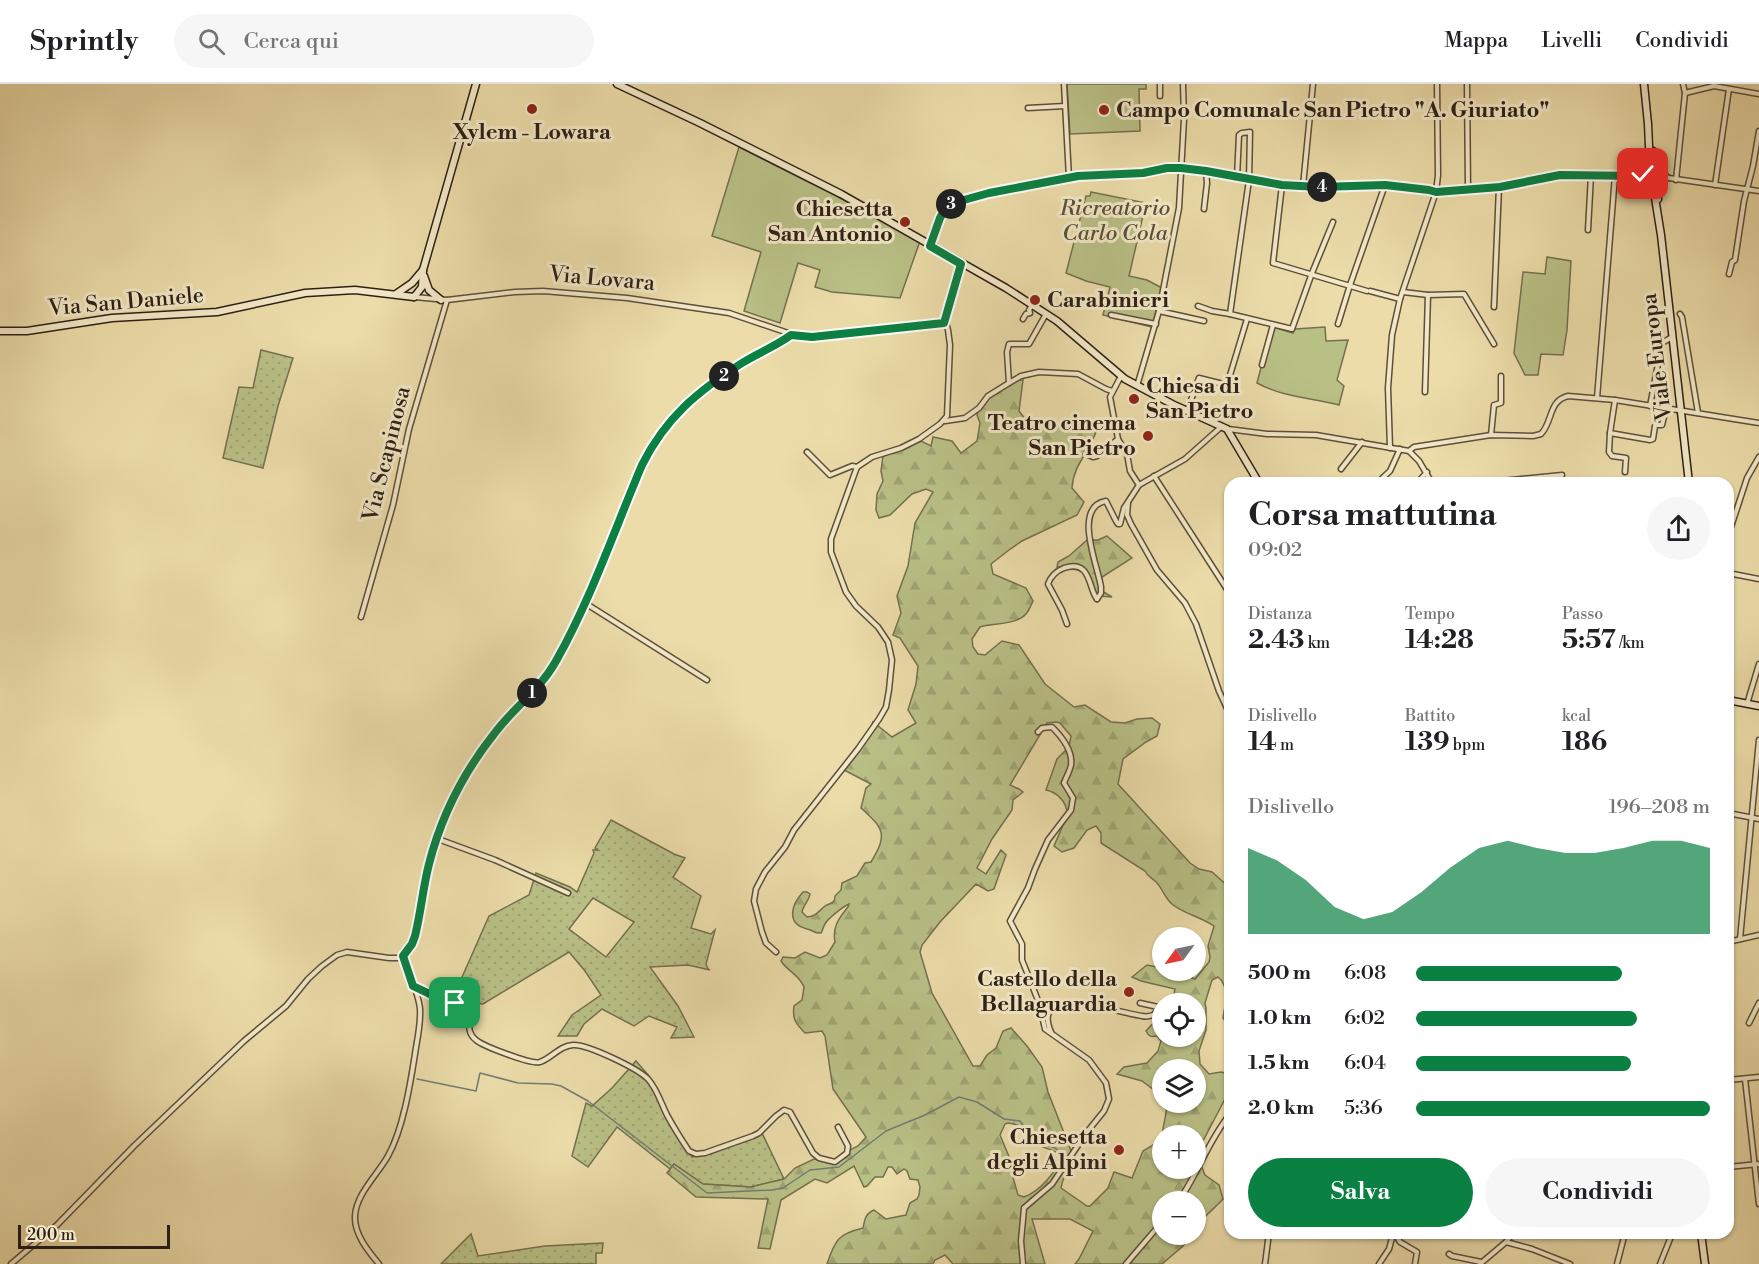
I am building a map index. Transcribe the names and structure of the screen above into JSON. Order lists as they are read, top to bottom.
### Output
{
  "streets": {
    "street": [
      "Via Lovara",
      "Via San Daniele",
      "Viale Europa",
      "Via Scapinosa"
    ]
  },
  "crossings": [
    ["Via Lovara", "Via San Daniele"],
    ["Via Lovara", "Via Scapinosa"]
  ],
  "parks": ["Ricreatorio Carlo Cola"],
  "places": [
    "Xylem - Lowara",
    "Campo Comunale San Pietro \"A. Giuriato\"",
    "Chiesetta San Antonio",
    "Carabinieri",
    "Chiesa di San Pietro",
    "Teatro cinema San Pietro",
    "Castello della Bellaguardia",
    "Chiesetta degli Alpini"
  ],
  "scale_bar": "200 m",
  "north": "bottom left",
  "page": {
    "header": "Sprintly",
    "search": "Cerca qui",
    "nav": ["Mappa", "Livelli", "Condividi"],
    "pins": [
      "4",
      "3",
      "2",
      "1"
    ],
    "heading": ["Corsa mattutina", "09:02"],
    "stats": [
      ["Distanza", "2.43 km"],
      ["Tempo", "14:28"],
      ["Passo", "5:57 /km"],
      ["Dislivello", "14 m"],
      ["Battito", "139 bpm"],
      ["kcal", "186"]
    ],
    "chart": ["Dislivello", "196–208 m"],
    "map_buttons": ["+", "−"],
    "list": [
      {
        "name": "500 m",
        "note": "6:08"
      },
      {
        "name": "1.0 km",
        "note": "6:02"
      },
      {
        "name": "1.5 km",
        "note": "6:04"
      },
      {
        "name": "2.0 km",
        "note": "5:36"
      }
    ],
    "buttons": ["Salva", "Condividi"],
    "scale": "200 m"
  }
}
